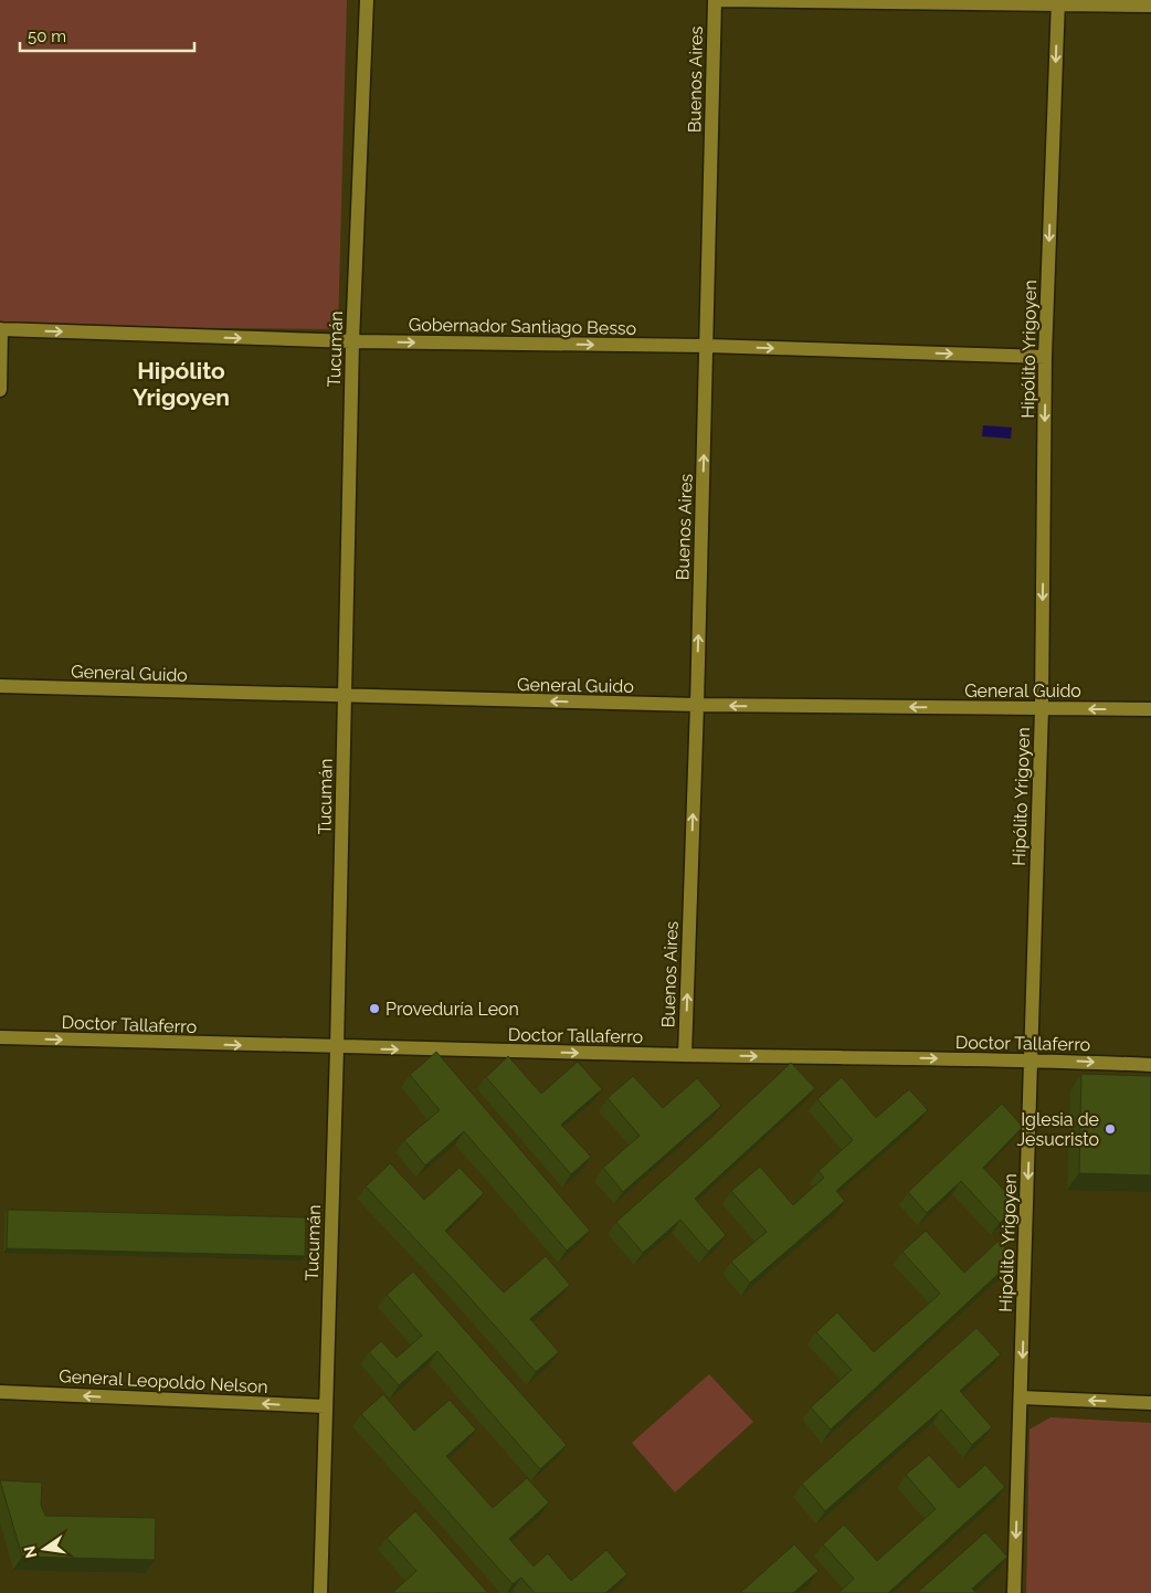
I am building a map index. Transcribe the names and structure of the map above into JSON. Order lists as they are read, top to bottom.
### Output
{
  "streets": {
    "street": [
      "Buenos Aires",
      "Gobernador Santiago Besso",
      "Tucumán",
      "Hipólito Yrigoyen",
      "General Guido",
      "Doctor Tallaferro",
      "General Leopoldo Nelson"
    ]
  },
  "crossings": [
    ["Buenos Aires", "Gobernador Santiago Besso"],
    ["Buenos Aires", "General Guido"],
    ["Buenos Aires", "Doctor Tallaferro"],
    ["Gobernador Santiago Besso", "Tucumán"],
    ["Gobernador Santiago Besso", "Hipólito Yrigoyen"],
    ["Tucumán", "General Guido"],
    ["Tucumán", "Doctor Tallaferro"],
    ["Tucumán", "General Leopoldo Nelson"],
    ["Hipólito Yrigoyen", "General Guido"],
    ["Hipólito Yrigoyen", "Doctor Tallaferro"]
  ],
  "one_way": [
    "Buenos Aires",
    "Gobernador Santiago Besso",
    "Hipólito Yrigoyen",
    "General Guido",
    "Doctor Tallaferro",
    "General Leopoldo Nelson"
  ],
  "districts": ["Hipólito Yrigoyen"],
  "places": ["Proveduría Leon", "Iglesia de Jesucristo"],
  "scale_bar": "50 m",
  "north": "left"
}
